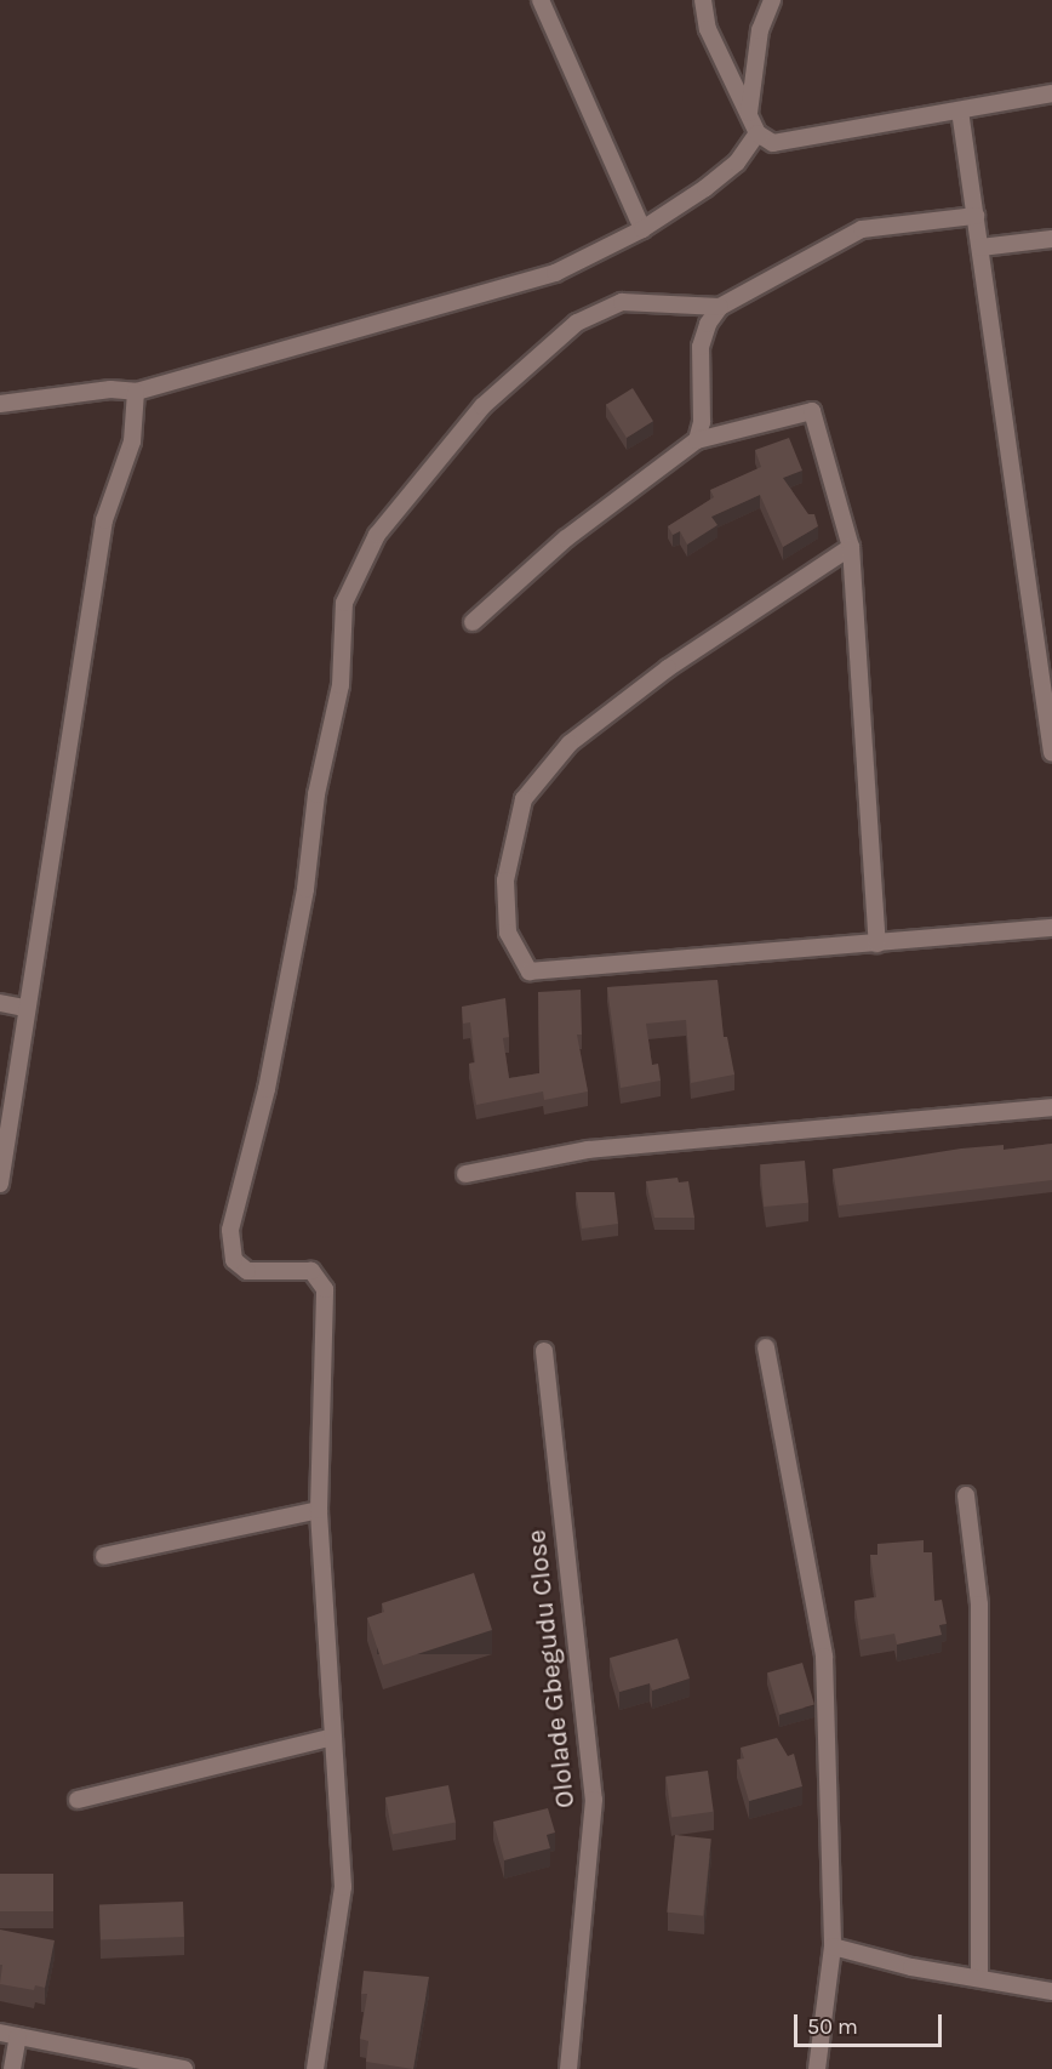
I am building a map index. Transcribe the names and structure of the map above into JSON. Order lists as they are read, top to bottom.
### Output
{
  "streets": {
    "street": ["Ololade Gbegudu Close"]
  },
  "scale_bar": "50 m"
}
